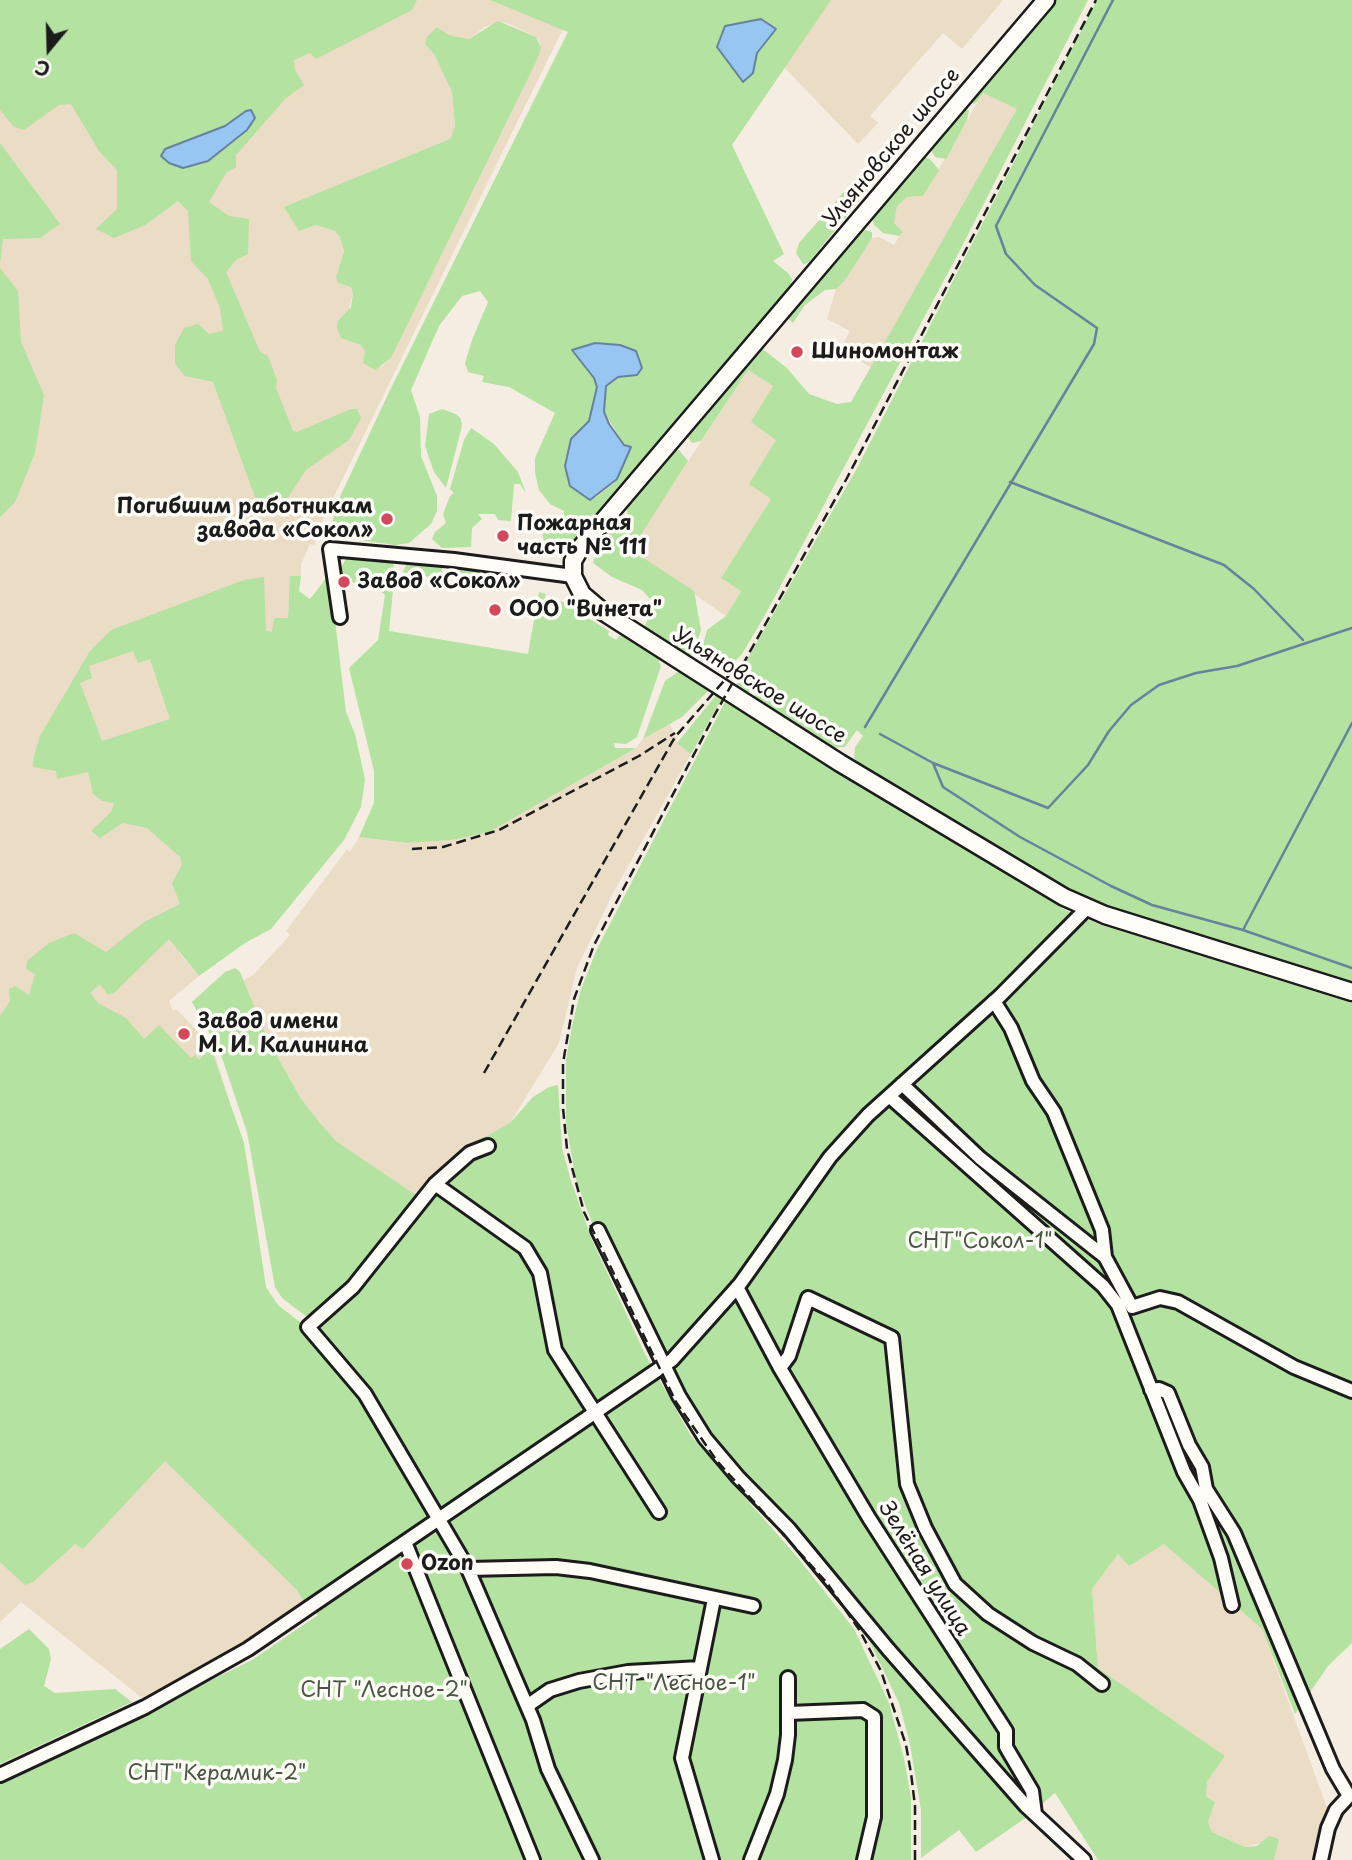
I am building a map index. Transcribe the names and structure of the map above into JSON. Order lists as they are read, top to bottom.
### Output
{
  "streets": {
    "main road": ["Ульяновское шоссе"],
    "street": ["Зелёная улица"]
  },
  "parks": [
    "СНТ\"Сокол-1\"",
    "СНТ \"Лесное-1\"",
    "СНТ \"Лесное-2\"",
    "СНТ\"Керамик-2\""
  ],
  "places": [
    "Шиномонтаж",
    "Погибшим работникам завода «Сокол»",
    "Пожарная часть № 111",
    "Завод «Сокол»",
    "ООО \"Винета\"",
    "Завод имени М. И. Калинина",
    "Ozon"
  ],
  "north": "bottom"
}
